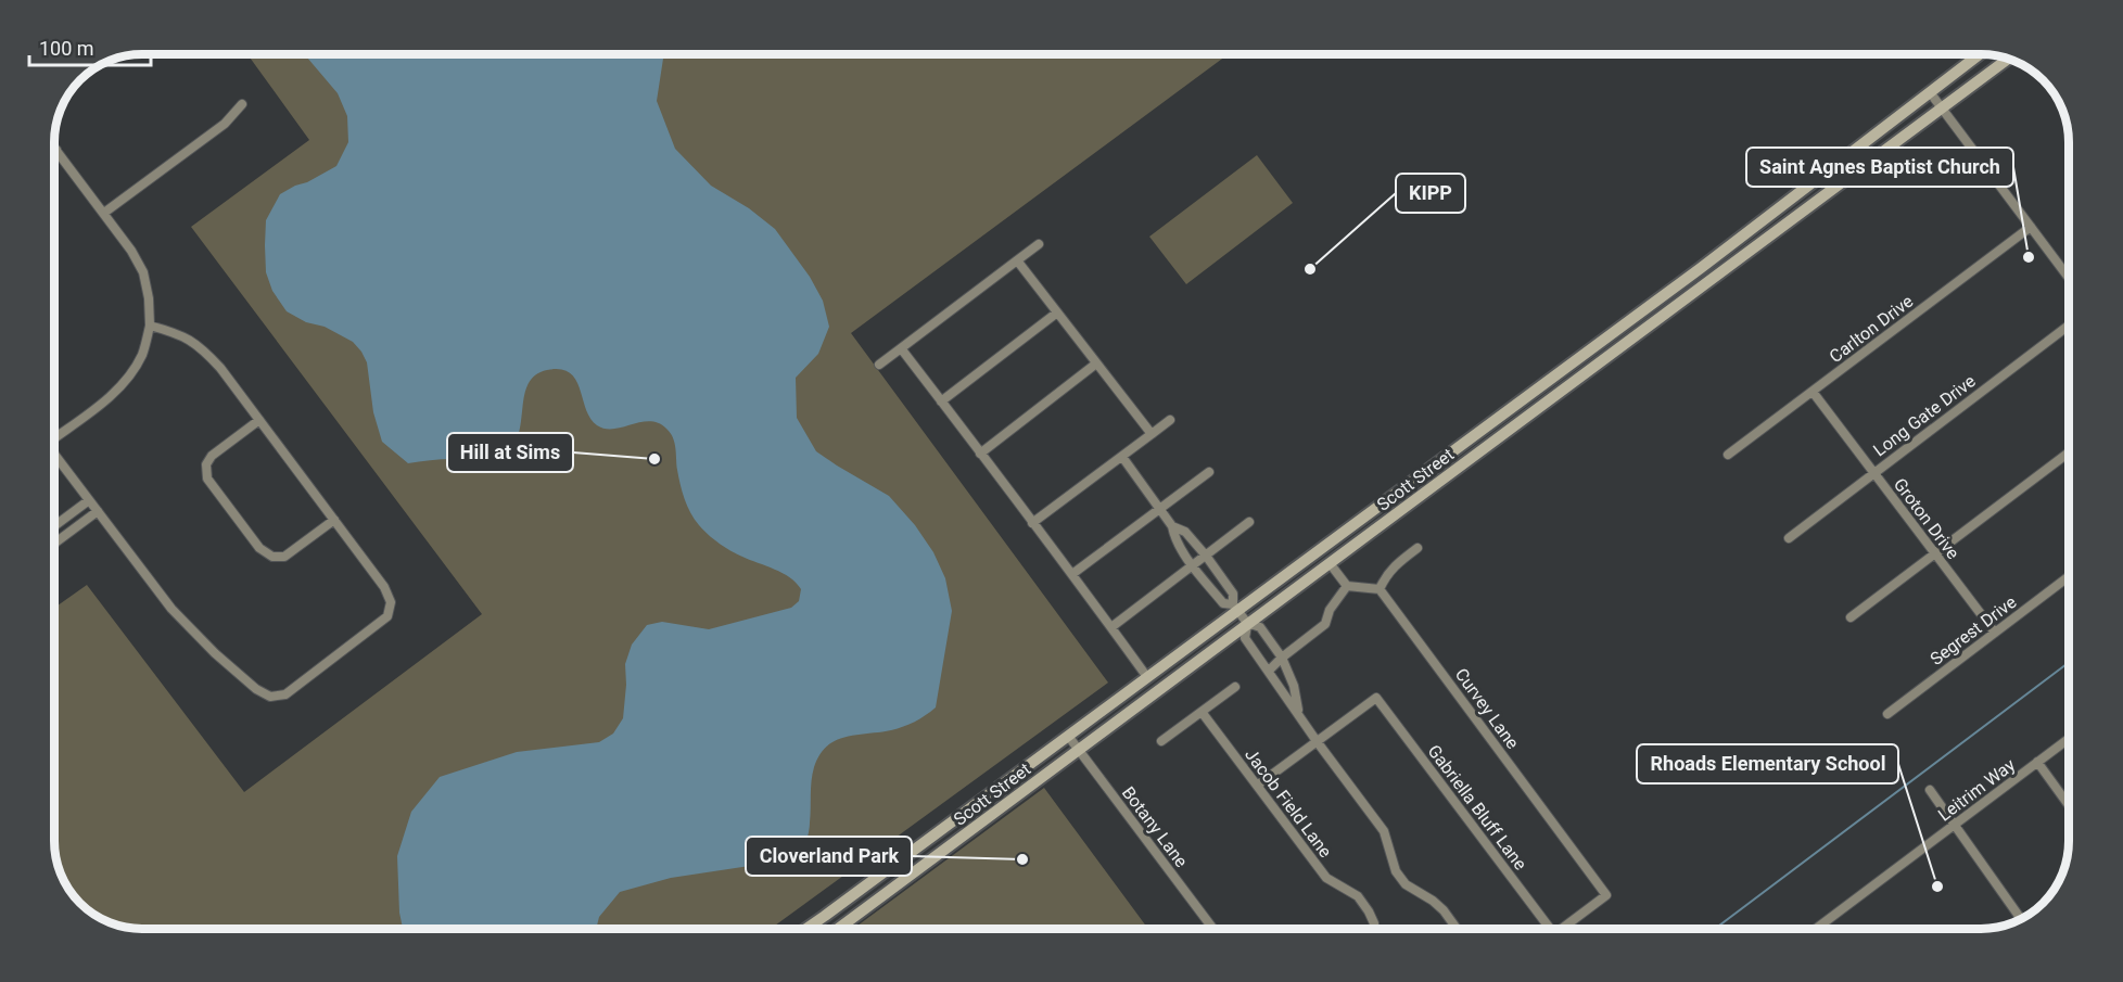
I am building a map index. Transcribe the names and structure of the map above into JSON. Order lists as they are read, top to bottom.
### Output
{
  "streets": {
    "main road": ["Scott Street"],
    "street": [
      "Carlton Drive",
      "Long Gate Drive",
      "Groton Drive",
      "Segrest Drive",
      "Curvey Lane",
      "Leitrim Way",
      "Jacob Field Lane",
      "Gabriella Bluff Lane",
      "Botany Lane"
    ]
  },
  "crossings": [
    ["Carlton Drive", "Groton Drive"],
    ["Long Gate Drive", "Groton Drive"],
    ["Scott Street", "Botany Lane"],
    ["Groton Drive", "Segrest Drive"]
  ],
  "places": [
    "Saint Agnes Baptist Church",
    "KIPP",
    "Hill at Sims",
    "Cloverland Park",
    "Rhoads Elementary School"
  ],
  "scale_bar": "100 m"
}
